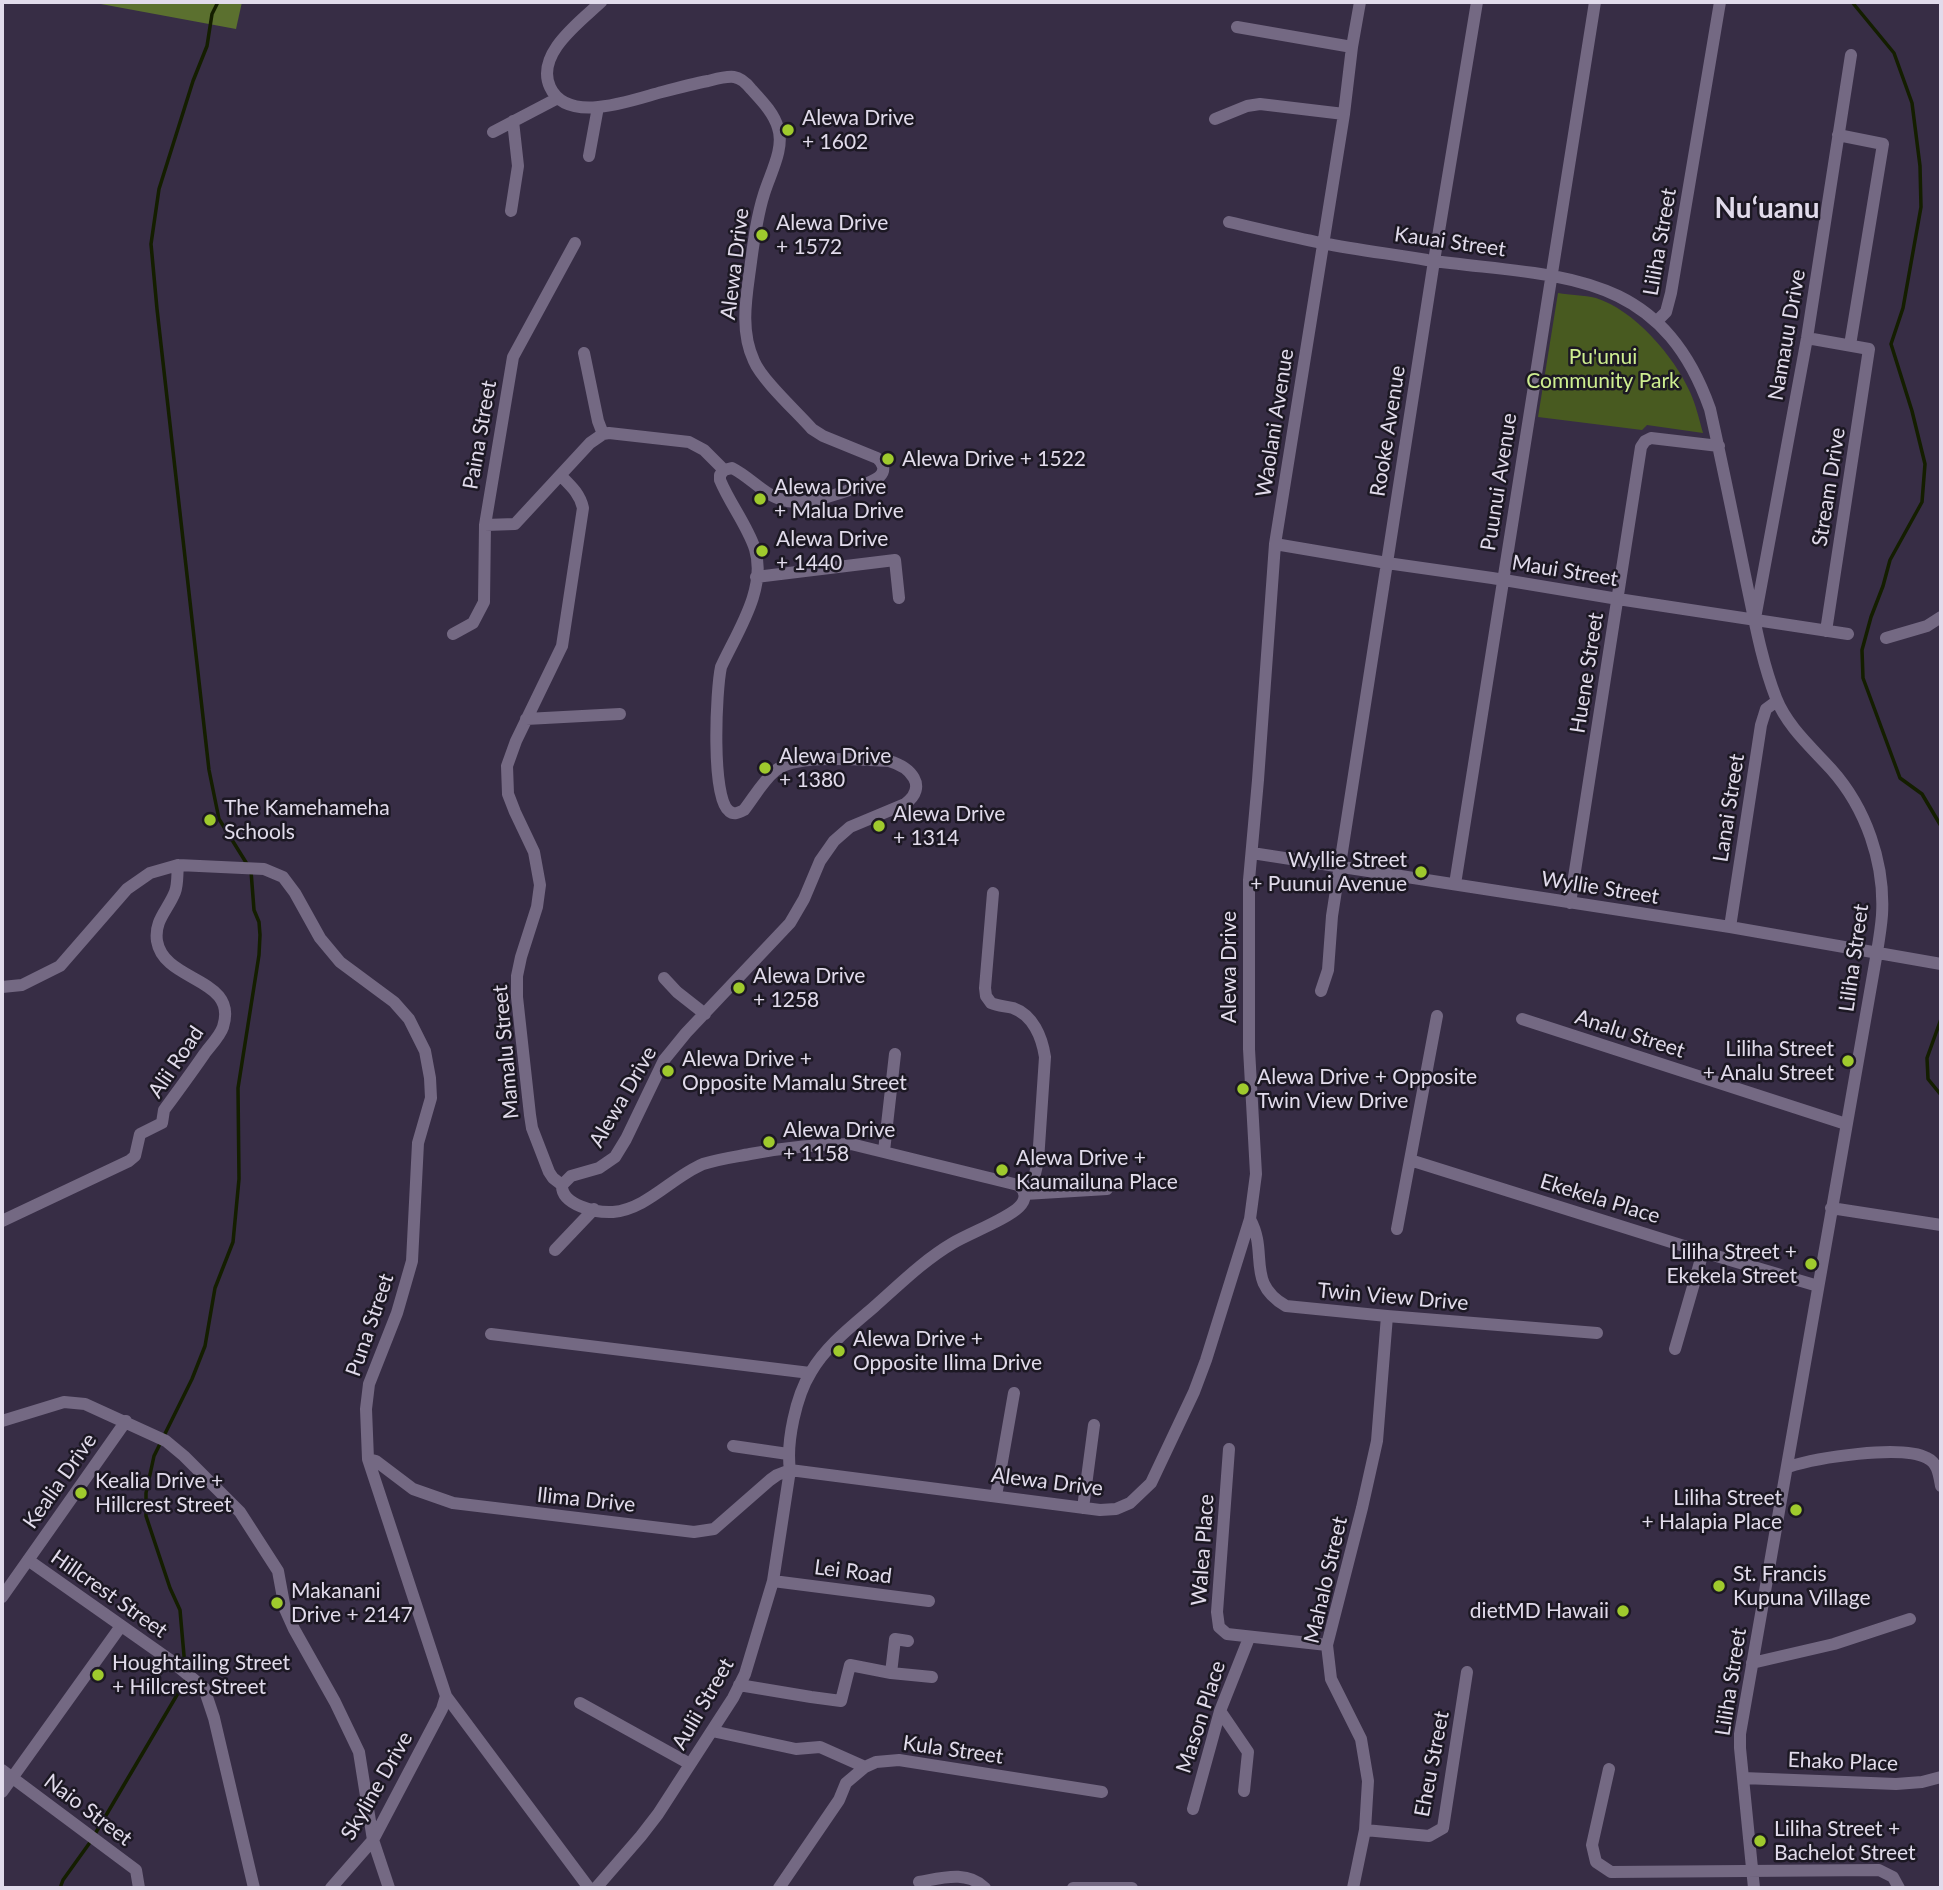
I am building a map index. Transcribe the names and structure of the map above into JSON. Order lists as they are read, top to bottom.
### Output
{
  "streets": {
    "street": [
      "Kauai Street",
      "Liliha Street",
      "Alewa Drive",
      "Namauu Drive",
      "Waolani Avenue",
      "Rooke Avenue",
      "Paina Street",
      "Puunui Avenue",
      "Stream Drive",
      "Maui Street",
      "Huene Street",
      "Lanai Street",
      "Wyllie Street",
      "Analu Street",
      "Mamalu Street",
      "Alii Road",
      "Ekekela Place",
      "Twin View Drive",
      "Puna Street",
      "Kealia Drive",
      "Ilima Drive",
      "Walea Place",
      "Lei Road",
      "Mahalo Street",
      "Hillcrest Street",
      "Aulii Street",
      "Mason Place",
      "Kula Street",
      "Ehako Place",
      "Eheu Street",
      "Skyline Drive",
      "Naio Street"
    ]
  },
  "crossings": [
    ["Kauai Street", "Liliha Street"],
    ["Kauai Street", "Waolani Avenue"],
    ["Kauai Street", "Rooke Avenue"],
    ["Kauai Street", "Puunui Avenue"],
    ["Liliha Street", "Namauu Drive"],
    ["Liliha Street", "Maui Street"],
    ["Liliha Street", "Huene Street"],
    ["Liliha Street", "Lanai Street"],
    ["Liliha Street", "Wyllie Street"],
    ["Liliha Street", "Analu Street"],
    ["Liliha Street", "Ekekela Place"],
    ["Liliha Street", "Ehako Place"],
    ["Alewa Drive", "Waolani Avenue"],
    ["Alewa Drive", "Wyllie Street"],
    ["Alewa Drive", "Mamalu Street"],
    ["Alewa Drive", "Twin View Drive"],
    ["Alewa Drive", "Ilima Drive"],
    ["Alewa Drive", "Aulii Street"],
    ["Namauu Drive", "Maui Street"],
    ["Waolani Avenue", "Maui Street"],
    ["Waolani Avenue", "Wyllie Street"],
    ["Rooke Avenue", "Maui Street"],
    ["Rooke Avenue", "Wyllie Street"],
    ["Puunui Avenue", "Maui Street"],
    ["Puunui Avenue", "Wyllie Street"],
    ["Stream Drive", "Maui Street"],
    ["Maui Street", "Huene Street"],
    ["Huene Street", "Wyllie Street"],
    ["Lanai Street", "Wyllie Street"],
    ["Alii Road", "Puna Street"],
    ["Twin View Drive", "Mahalo Street"],
    ["Puna Street", "Ilima Drive"],
    ["Puna Street", "Skyline Drive"],
    ["Kealia Drive", "Hillcrest Street"],
    ["Ilima Drive", "Aulii Street"],
    ["Walea Place", "Mahalo Street"],
    ["Walea Place", "Mason Place"],
    ["Lei Road", "Aulii Street"],
    ["Mahalo Street", "Eheu Street"]
  ],
  "districts": ["Nuʻuanu"],
  "parks": ["Pu'unui Community Park"],
  "places": [
    "Alewa Drive + 1602",
    "Alewa Drive + 1572",
    "Alewa Drive + 1522",
    "Alewa Drive + Malua Drive",
    "Alewa Drive + 1440",
    "Alewa Drive + 1380",
    "The Kamehameha Schools",
    "Alewa Drive + 1314",
    "Wyllie Street + Puunui Avenue",
    "Alewa Drive + 1258",
    "Liliha Street + Analu Street",
    "Alewa Drive + Opposite Mamalu Street",
    "Alewa Drive + Opposite Twin View Drive",
    "Alewa Drive + 1158",
    "Alewa Drive + Kaumailuna Place",
    "Liliha Street + Ekekela Street",
    "Alewa Drive + Opposite Ilima Drive",
    "Kealia Drive + Hillcrest Street",
    "Liliha Street + Halapia Place",
    "St. Francis Kupuna Village",
    "Makanani Drive + 2147",
    "dietMD Hawaii",
    "Houghtailing Street + Hillcrest Street",
    "Liliha Street + Bachelot Street"
  ]
}
